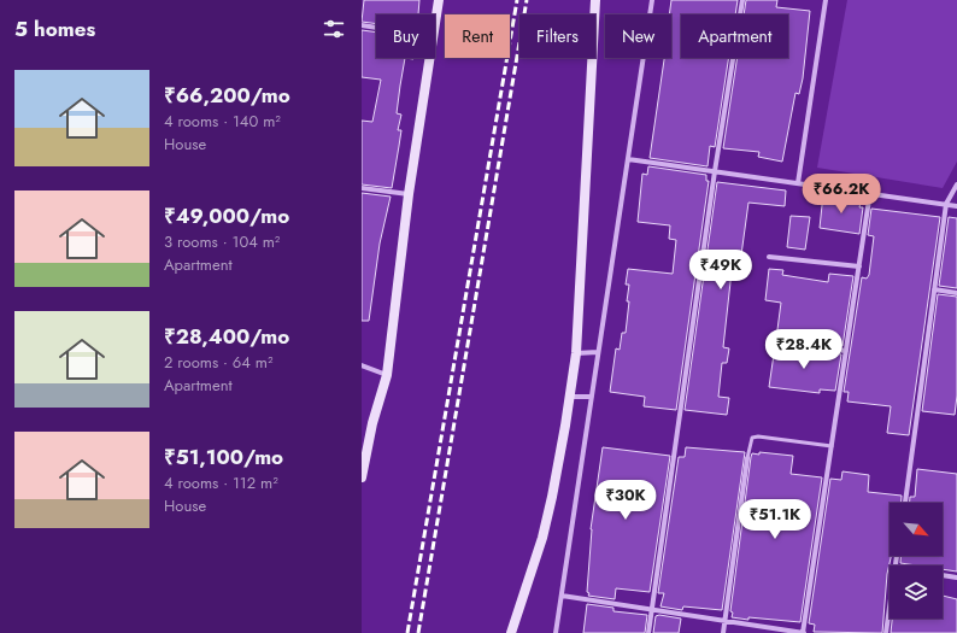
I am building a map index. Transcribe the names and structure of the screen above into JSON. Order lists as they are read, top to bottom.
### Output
{
  "north": "bottom right",
  "page": {
    "heading": "5 homes",
    "chip": [
      "Buy",
      "Rent",
      "Filters",
      "New",
      "Apartment"
    ],
    "list": [
      {
        "name": "₹66,200/mo",
        "note": "4 rooms · 140 m² · House"
      },
      {
        "name": "₹49,000/mo",
        "note": "3 rooms · 104 m² · Apartment"
      },
      {
        "name": "₹28,400/mo",
        "note": "2 rooms · 64 m² · Apartment"
      },
      {
        "name": "₹51,100/mo",
        "note": "4 rooms · 112 m² · House"
      }
    ],
    "price": [
      "₹66.2K",
      "₹49K",
      "₹28.4K",
      "₹30K",
      "₹51.1K"
    ]
  }
}
